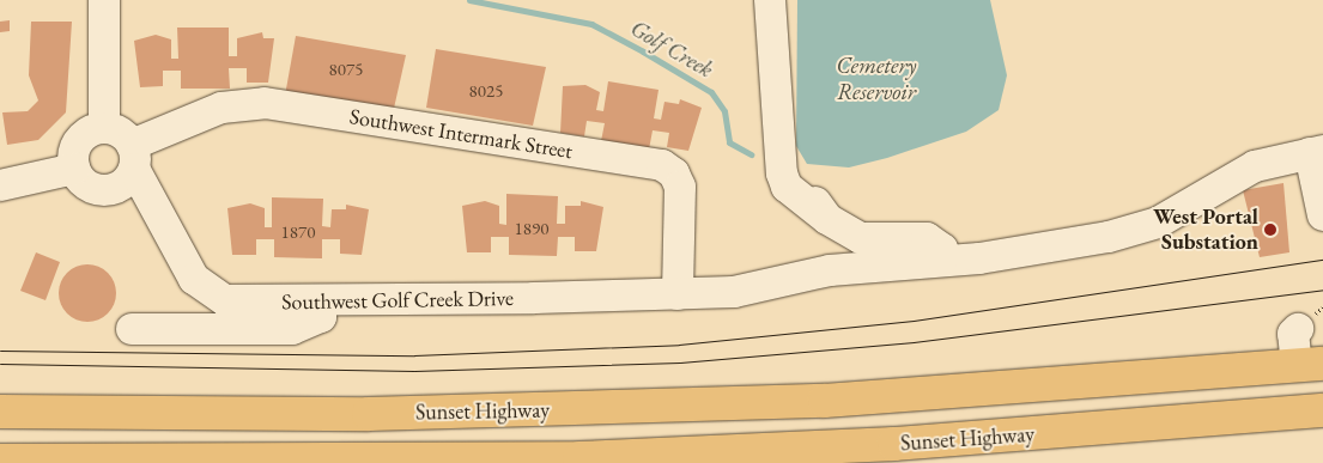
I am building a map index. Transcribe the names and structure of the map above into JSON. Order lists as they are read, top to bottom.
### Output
{
  "streets": {
    "highway": ["Sunset Highway"],
    "street": ["Southwest Intermark Street", "Southwest Golf Creek Drive"]
  },
  "crossings": [
    ["Southwest Intermark Street", "Southwest Golf Creek Drive"]
  ],
  "water": ["Golf Creek", "Cemetery Reservoir"],
  "places": ["West Portal Substation"],
  "house_numbers": [
    "8075",
    "8025",
    "1890",
    "1870"
  ]
}
